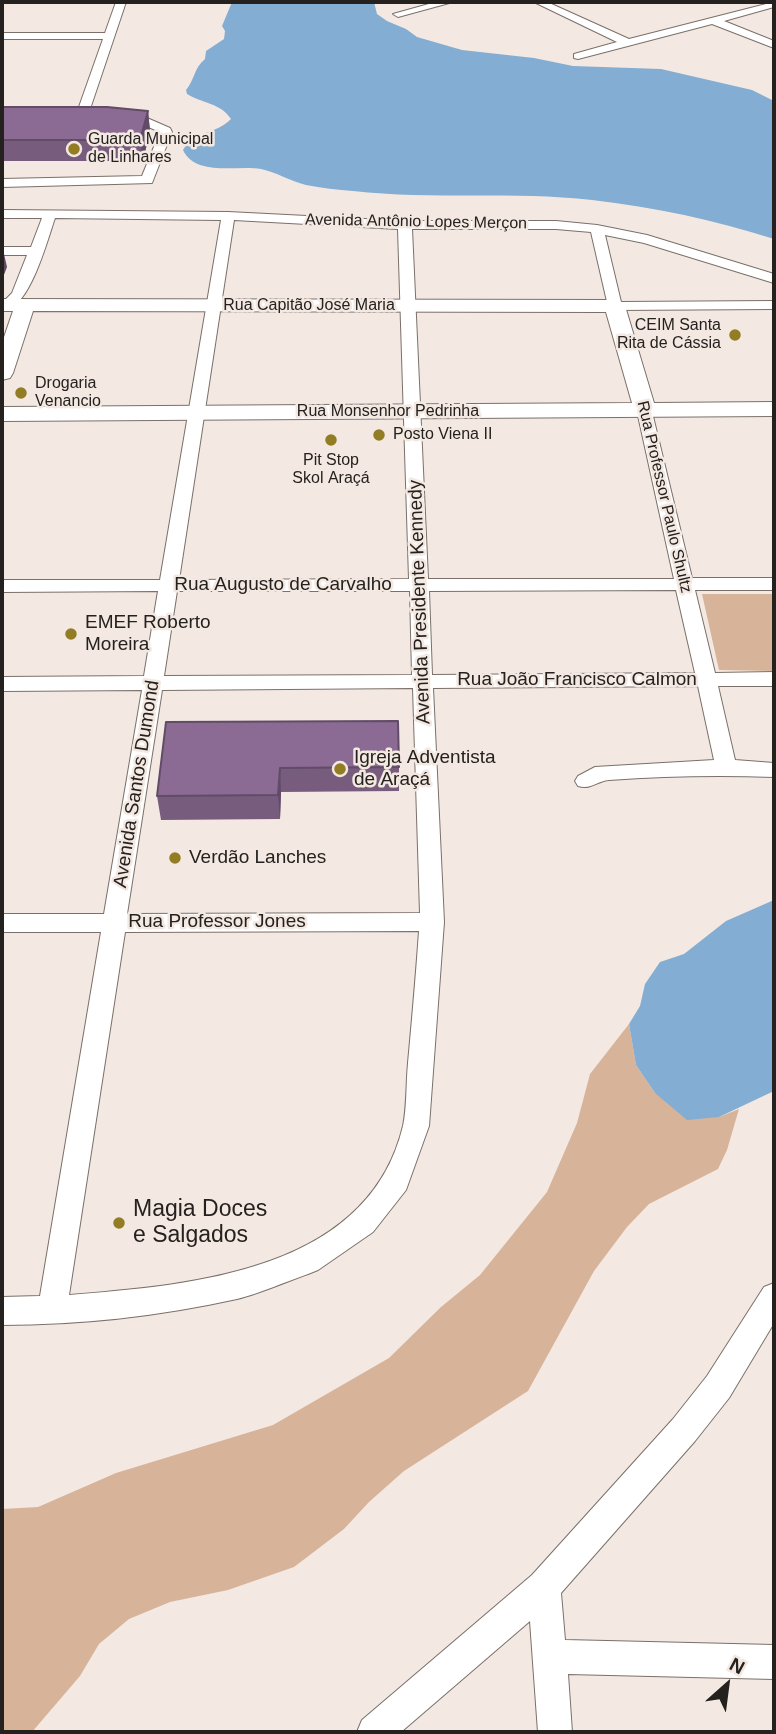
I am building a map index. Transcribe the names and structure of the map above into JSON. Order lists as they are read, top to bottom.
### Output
{
  "streets": {
    "main road": ["Rua Capitão José Maria", "Rua Monsenhor Pedrinha", "Rua Professor Paulo Shultz"],
    "street": [
      "Avenida Antônio Lopes Merçon",
      "Rua Augusto de Carvalho",
      "Avenida Presidente Kennedy",
      "Rua João Francisco Calmon",
      "Avenida Santos Dumond",
      "Rua Professor Jones"
    ]
  },
  "crossings": [
    ["Avenida Antônio Lopes Merçon", "Rua Professor Paulo Shultz"],
    ["Avenida Antônio Lopes Merçon", "Avenida Presidente Kennedy"],
    ["Avenida Antônio Lopes Merçon", "Avenida Santos Dumond"],
    ["Rua Capitão José Maria", "Rua Professor Paulo Shultz"],
    ["Rua Capitão José Maria", "Avenida Presidente Kennedy"],
    ["Rua Capitão José Maria", "Avenida Santos Dumond"],
    ["Rua Monsenhor Pedrinha", "Rua Professor Paulo Shultz"],
    ["Rua Monsenhor Pedrinha", "Avenida Presidente Kennedy"],
    ["Rua Monsenhor Pedrinha", "Avenida Santos Dumond"],
    ["Rua Professor Paulo Shultz", "Rua Augusto de Carvalho"],
    ["Rua Professor Paulo Shultz", "Rua João Francisco Calmon"],
    ["Rua Augusto de Carvalho", "Avenida Presidente Kennedy"],
    ["Rua Augusto de Carvalho", "Avenida Santos Dumond"],
    ["Avenida Presidente Kennedy", "Rua João Francisco Calmon"],
    ["Avenida Presidente Kennedy", "Avenida Santos Dumond"],
    ["Avenida Presidente Kennedy", "Rua Professor Jones"],
    ["Rua João Francisco Calmon", "Avenida Santos Dumond"],
    ["Avenida Santos Dumond", "Rua Professor Jones"]
  ],
  "places": [
    "Guarda Municipal de Linhares",
    "CEIM Santa Rita de Cássia",
    "Drogaria Venancio",
    "Posto Viena II",
    "Pit Stop Skol Araçá",
    "EMEF Roberto Moreira",
    "Igreja Adventista de Araçá",
    "Verdão Lanches",
    "Magia Doces e Salgados"
  ],
  "north": "top right"
}
